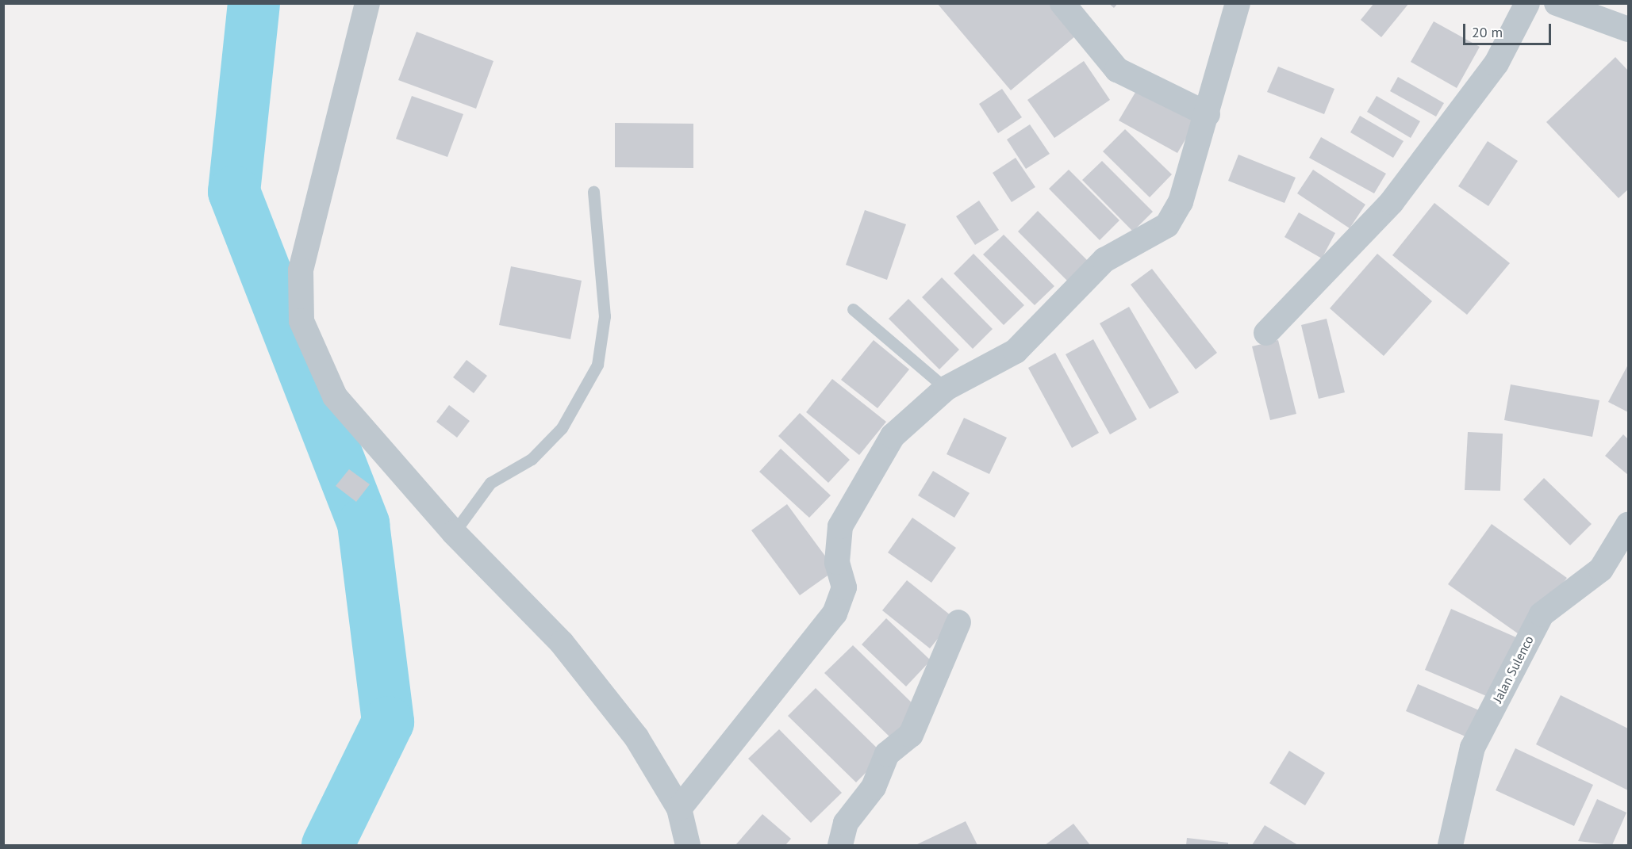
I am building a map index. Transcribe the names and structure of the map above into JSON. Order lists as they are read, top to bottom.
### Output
{
  "streets": {
    "street": ["Jalan Sulenco"]
  },
  "scale_bar": "20 m"
}
